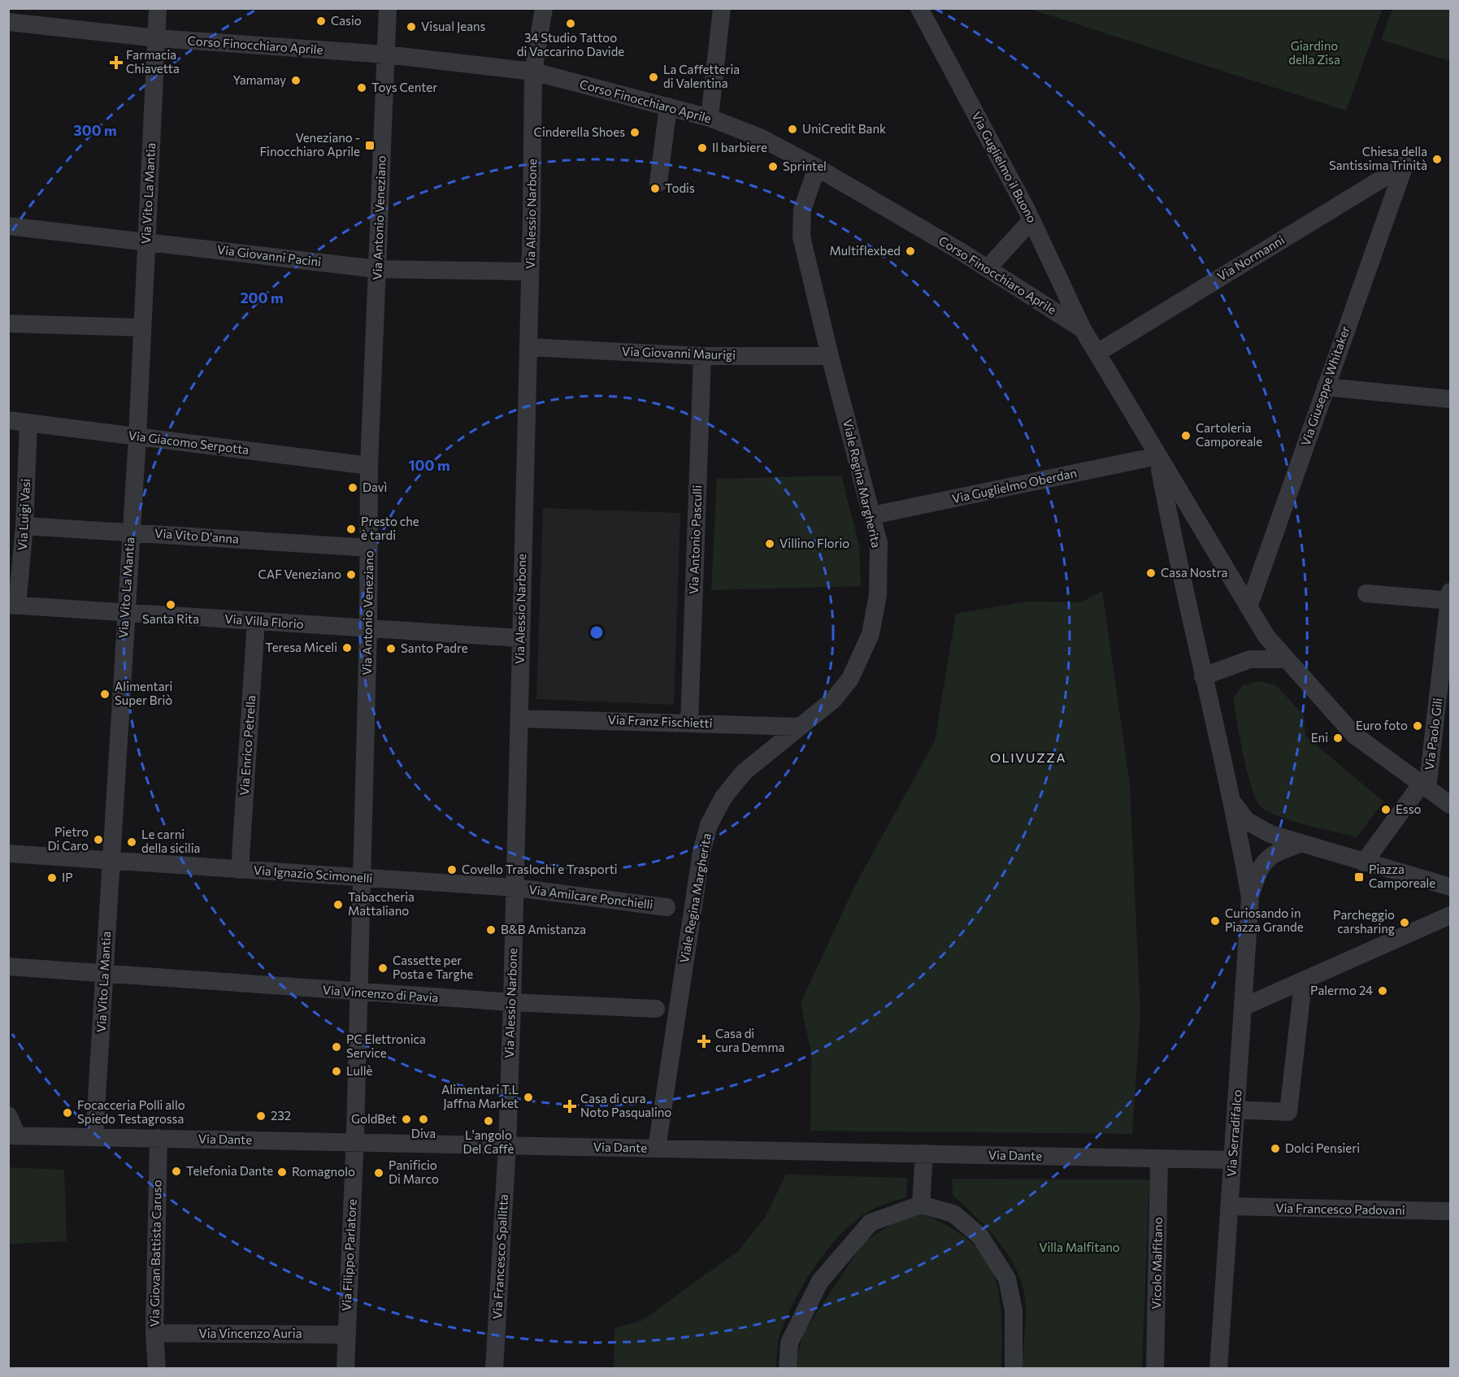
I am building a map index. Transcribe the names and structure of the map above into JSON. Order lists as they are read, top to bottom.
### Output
{
  "streets": {
    "street": [
      "Corso Finocchiaro Aprile",
      "Via Guglielmo il Buono",
      "Via Vito La Mantia",
      "Via Alessio Narbone",
      "Via Antonio Veneziano",
      "Via Giovanni Pacini",
      "Via Normanni",
      "Via Giovanni Maurigi",
      "Via Giuseppe Whitaker",
      "Via Giacomo Serpotta",
      "Viale Regina Margherita",
      "Via Guglielmo Oberdan",
      "Via Luigi Vasi",
      "Via Vito D'anna",
      "Via Antonio Pasculli",
      "Via Villa Florio",
      "Via Franz Fischietti",
      "Via Paolo Gili",
      "Via Enrico Petrella",
      "Via Ignazio Scimonelli",
      "Via Amilcare Ponchielli",
      "Via Vincenzo di Pavia",
      "Via Serradifalco",
      "Via Dante",
      "Via Francesco Padovani",
      "Via Giovan Battista Caruso",
      "Via Filippo Parlatore",
      "Via Francesco Spallitta",
      "Vicolo Malfitano",
      "Via Vincenzo Auria"
    ]
  },
  "crossings": [
    ["Corso Finocchiaro Aprile", "Via Guglielmo il Buono"],
    ["Corso Finocchiaro Aprile", "Via Vito La Mantia"],
    ["Corso Finocchiaro Aprile", "Via Alessio Narbone"],
    ["Corso Finocchiaro Aprile", "Via Antonio Veneziano"],
    ["Corso Finocchiaro Aprile", "Via Normanni"],
    ["Corso Finocchiaro Aprile", "Via Giuseppe Whitaker"],
    ["Corso Finocchiaro Aprile", "Viale Regina Margherita"],
    ["Corso Finocchiaro Aprile", "Via Guglielmo Oberdan"],
    ["Corso Finocchiaro Aprile", "Via Paolo Gili"],
    ["Via Vito La Mantia", "Via Giovanni Pacini"],
    ["Via Vito La Mantia", "Via Giacomo Serpotta"],
    ["Via Vito La Mantia", "Via Vito D'anna"],
    ["Via Vito La Mantia", "Via Villa Florio"],
    ["Via Vito La Mantia", "Via Ignazio Scimonelli"],
    ["Via Vito La Mantia", "Via Vincenzo di Pavia"],
    ["Via Vito La Mantia", "Via Dante"],
    ["Via Alessio Narbone", "Via Giovanni Pacini"],
    ["Via Alessio Narbone", "Via Giovanni Maurigi"],
    ["Via Alessio Narbone", "Via Villa Florio"],
    ["Via Alessio Narbone", "Via Franz Fischietti"],
    ["Via Alessio Narbone", "Via Ignazio Scimonelli"],
    ["Via Alessio Narbone", "Via Amilcare Ponchielli"],
    ["Via Alessio Narbone", "Via Vincenzo di Pavia"],
    ["Via Alessio Narbone", "Via Dante"],
    ["Via Alessio Narbone", "Via Francesco Spallitta"],
    ["Via Antonio Veneziano", "Via Giovanni Pacini"],
    ["Via Antonio Veneziano", "Via Giacomo Serpotta"],
    ["Via Antonio Veneziano", "Via Vito D'anna"],
    ["Via Antonio Veneziano", "Via Villa Florio"],
    ["Via Antonio Veneziano", "Via Ignazio Scimonelli"],
    ["Via Antonio Veneziano", "Via Vincenzo di Pavia"],
    ["Via Antonio Veneziano", "Via Dante"],
    ["Via Antonio Veneziano", "Via Filippo Parlatore"],
    ["Via Normanni", "Via Giuseppe Whitaker"],
    ["Via Giovanni Maurigi", "Viale Regina Margherita"],
    ["Via Giovanni Maurigi", "Via Antonio Pasculli"],
    ["Via Giacomo Serpotta", "Via Luigi Vasi"],
    ["Viale Regina Margherita", "Via Guglielmo Oberdan"],
    ["Viale Regina Margherita", "Via Franz Fischietti"],
    ["Viale Regina Margherita", "Via Dante"],
    ["Via Luigi Vasi", "Via Vito D'anna"],
    ["Via Luigi Vasi", "Via Villa Florio"],
    ["Via Antonio Pasculli", "Via Franz Fischietti"],
    ["Via Villa Florio", "Via Enrico Petrella"],
    ["Via Enrico Petrella", "Via Ignazio Scimonelli"],
    ["Via Ignazio Scimonelli", "Via Amilcare Ponchielli"],
    ["Via Serradifalco", "Via Dante"],
    ["Via Serradifalco", "Via Francesco Padovani"],
    ["Via Dante", "Via Giovan Battista Caruso"],
    ["Via Dante", "Via Filippo Parlatore"],
    ["Via Dante", "Via Francesco Spallitta"],
    ["Via Dante", "Vicolo Malfitano"],
    ["Via Giovan Battista Caruso", "Via Vincenzo Auria"],
    ["Via Filippo Parlatore", "Via Vincenzo Auria"]
  ],
  "districts": ["OLIVUZZA"],
  "parks": ["Giardino della Zisa", "Villa Malfitano"],
  "places": {
    "other": [
      "Casio",
      "34 Studio Tattoo di Vaccarino Davide",
      "Visual Jeans",
      "La Caffetteria di Valentina",
      "Yamamay",
      "Toys Center",
      "UniCredit Bank",
      "Cinderella Shoes",
      "Il barbiere",
      "Chiesa della Santissima Trinità",
      "Sprintel",
      "Todis",
      "Multiflexbed",
      "Cartoleria Camporeale",
      "Davì",
      "Presto che è tardi",
      "Villino Florio",
      "Casa Nostra",
      "CAF Veneziano",
      "Santa Rita",
      "Teresa Miceli",
      "Santo Padre",
      "Alimentari Super Briò",
      "Euro foto",
      "Eni",
      "Esso",
      "Pietro Di Caro",
      "Le carni della sicilia",
      "Covello Traslochi e Trasporti",
      "IP",
      "Tabaccheria Mattaliano",
      "Curiosando in Piazza Grande",
      "Parcheggio carsharing",
      "B&B Amistanza",
      "Cassette per Posta e Targhe",
      "Palermo 24",
      "PC Elettronica Service",
      "Lullè",
      "Alimentari T.L Jaffna Market",
      "Focacceria Polli allo Spiedo Testagrossa",
      "232",
      "GoldBet",
      "Diva",
      "L'angolo Del Caffè",
      "Dolci Pensieri",
      "Telefonia Dante",
      "Romagnolo",
      "Panificio Di Marco"
    ],
    "health": ["Farmacia Chiavetta", "Casa di cura Demma", "Casa di cura Noto Pasqualino"],
    "transit": ["Veneziano - Finocchiaro Aprile", "Piazza Camporeale"]
  },
  "rings": ["300 m", "200 m", "100 m"]
}
